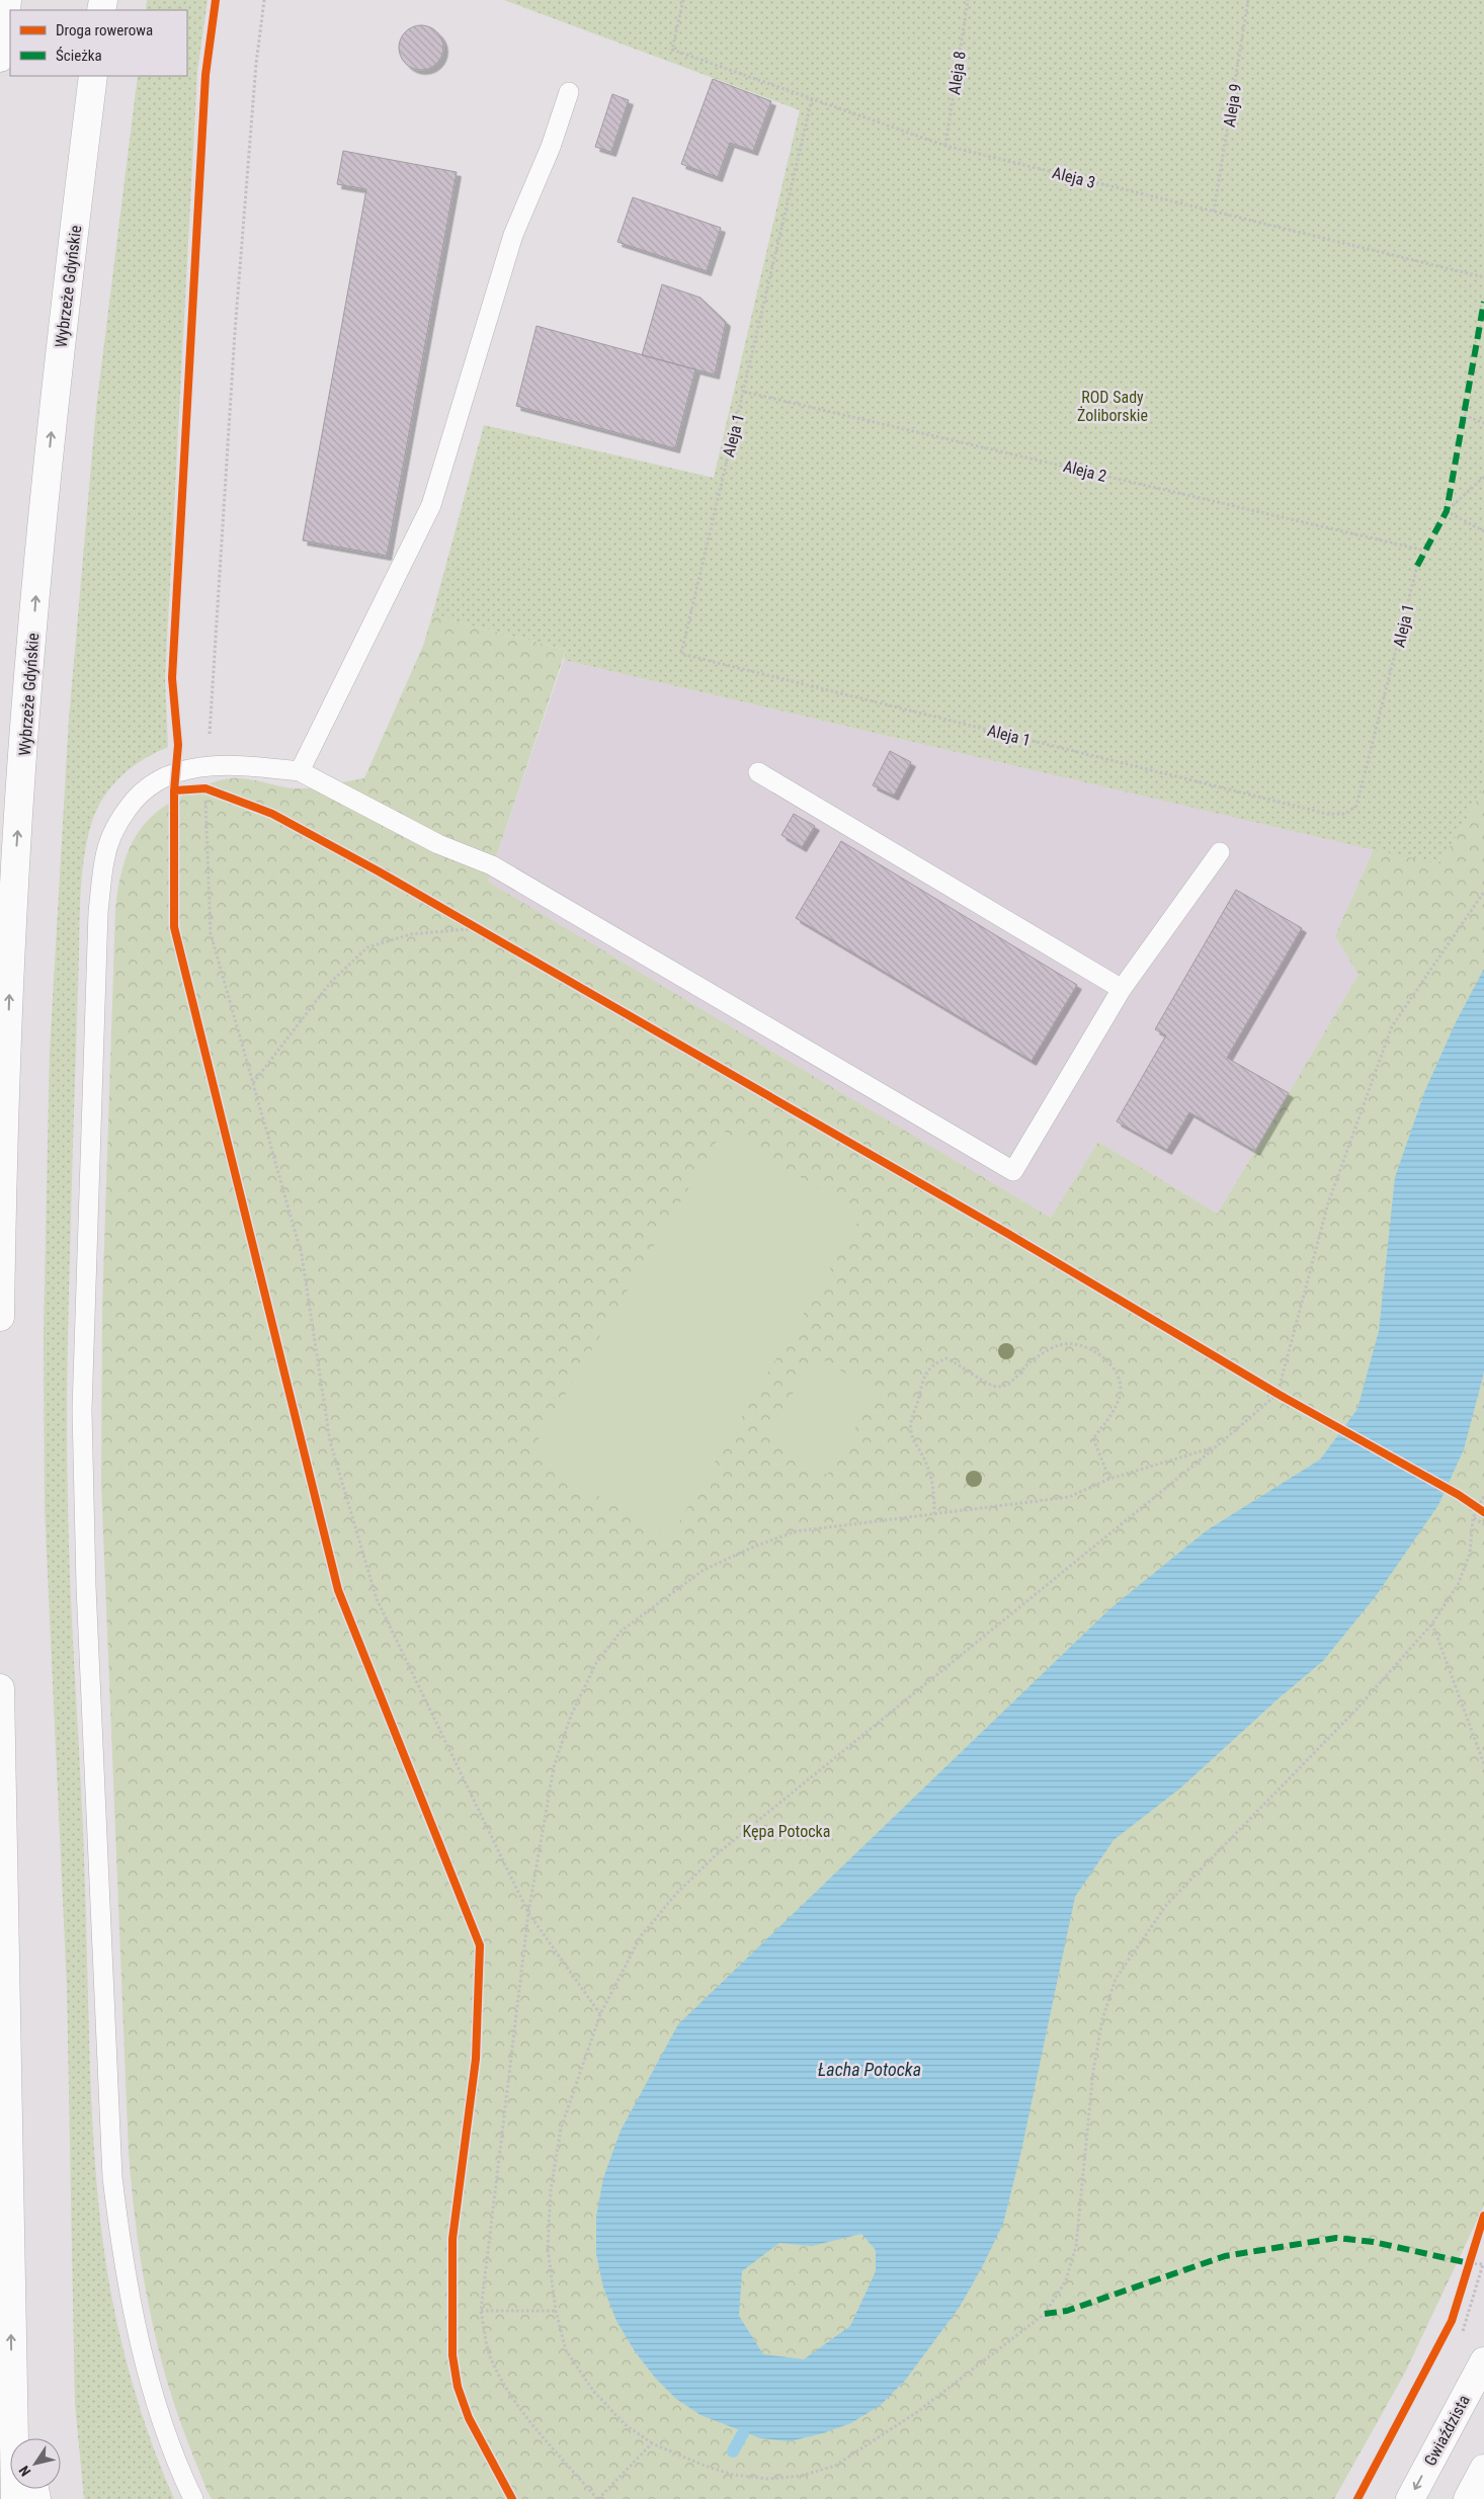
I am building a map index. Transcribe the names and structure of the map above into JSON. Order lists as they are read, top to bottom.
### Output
{
  "streets": {
    "main road": ["Wybrzeże Gdyńskie", "Gwiaździsta"],
    "path": [
      "Aleja 8",
      "Aleja 9",
      "Aleja 3",
      "Aleja 1",
      "Aleja 2"
    ]
  },
  "crossings": [
    ["Aleja 8", "Aleja 3"],
    ["Aleja 9", "Aleja 3"],
    ["Aleja 1", "Aleja 2"]
  ],
  "one_way": ["Wybrzeże Gdyńskie", "Gwiaździsta"],
  "water": ["Łacha Potocka"],
  "parks": ["ROD Sady Żoliborskie", "Kępa Potocka"],
  "legend": ["Droga rowerowa", "Ścieżka"],
  "north": "bottom left"
}
